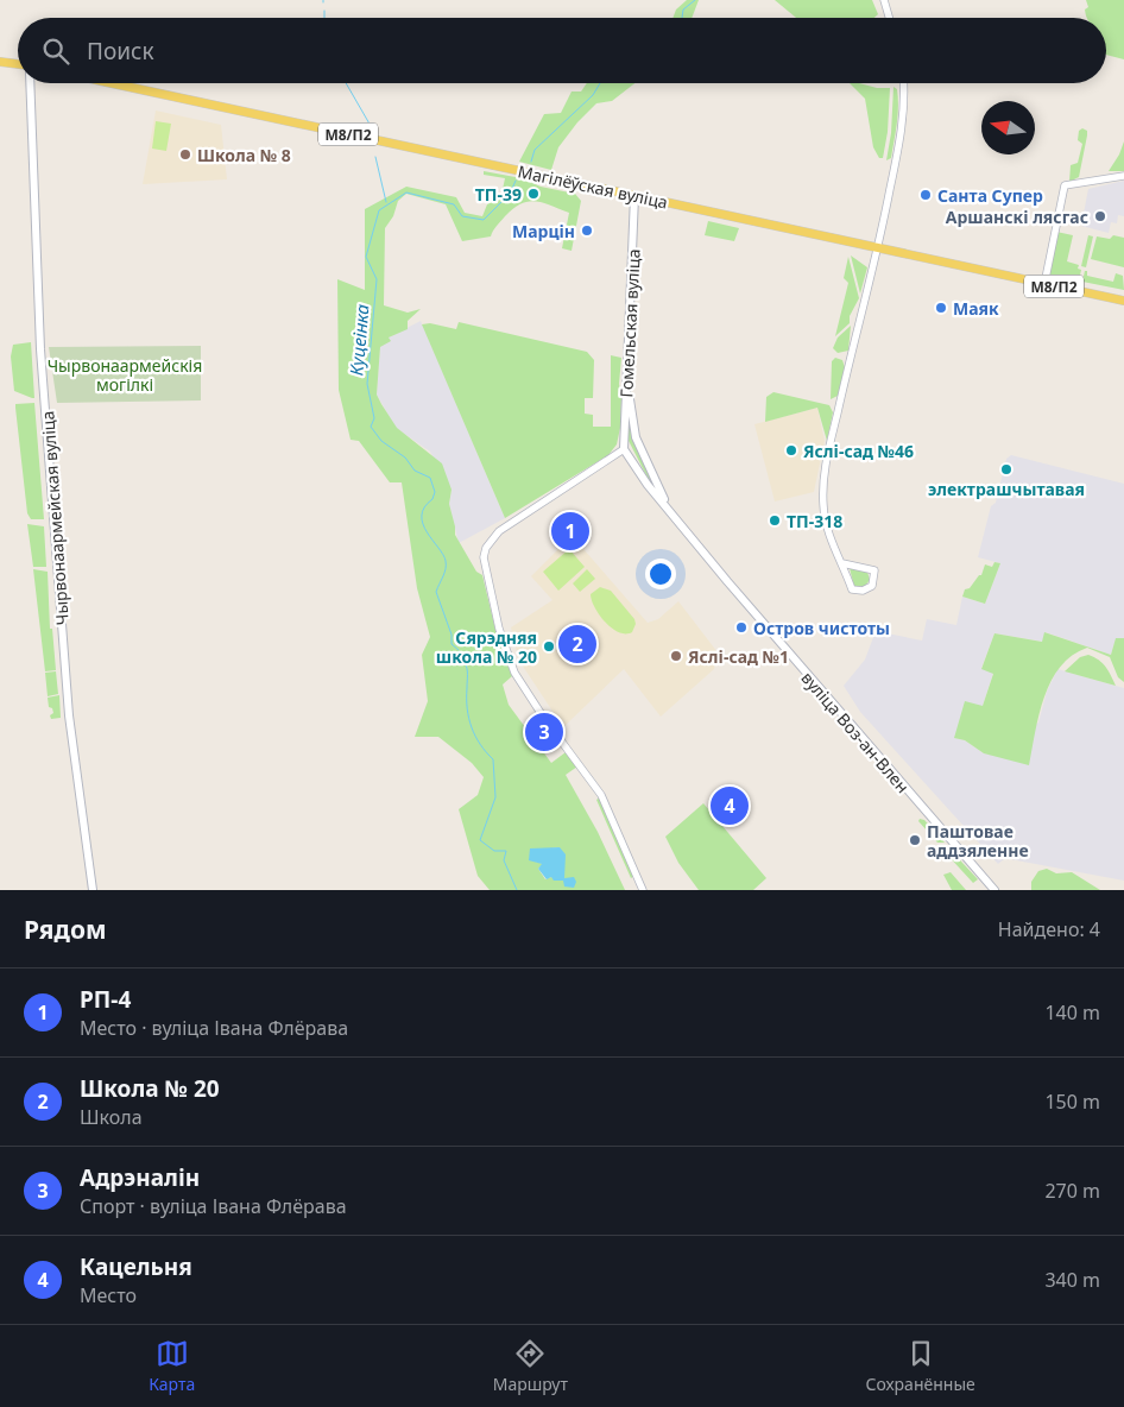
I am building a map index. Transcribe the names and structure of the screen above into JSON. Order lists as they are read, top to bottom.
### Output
{
  "streets": {
    "main road": [
      "М8/П2",
      "Магілёўская вуліца",
      "Гомельская вуліца",
      "Чырвонаармейская вуліца",
      "вуліца Воз-ан-Влен"
    ]
  },
  "crossings": [
    ["Магілёўская вуліца", "Гомельская вуліца"],
    ["Гомельская вуліца", "вуліца Воз-ан-Влен"]
  ],
  "water": ["Куцеінка"],
  "parks": ["Чырвонаармейскія могілкі"],
  "places": [
    "Школа № 8",
    "ТП-39",
    "Санта Супер",
    "Аршанскі лясгас",
    "Марцін",
    "Маяк",
    "Яслі-сад №46",
    "электрашчытавая",
    "ТП-318",
    "Остров чистоты",
    "Сярэдняя школа № 20",
    "Яслі-сад №1",
    "Паштовае аддзяленне"
  ],
  "north": "left",
  "page": {
    "search": "Поиск",
    "pins": [
      "1",
      "2",
      "3",
      "4"
    ],
    "heading": ["Рядом", "Найдено: 4"],
    "list": [
      {
        "mark": "1",
        "name": "РП-4",
        "note": "Место · вуліца Івана Флёрава",
        "value": "140 m"
      },
      {
        "mark": "2",
        "name": "Школа № 20",
        "note": "Школа",
        "value": "150 m"
      },
      {
        "mark": "3",
        "name": "Адрэналін",
        "note": "Спорт · вуліца Івана Флёрава",
        "value": "270 m"
      },
      {
        "mark": "4",
        "name": "Кацельня",
        "note": "Место",
        "value": "340 m"
      }
    ],
    "nav": ["Карта", "Маршрут", "Сохранённые"]
  }
}
